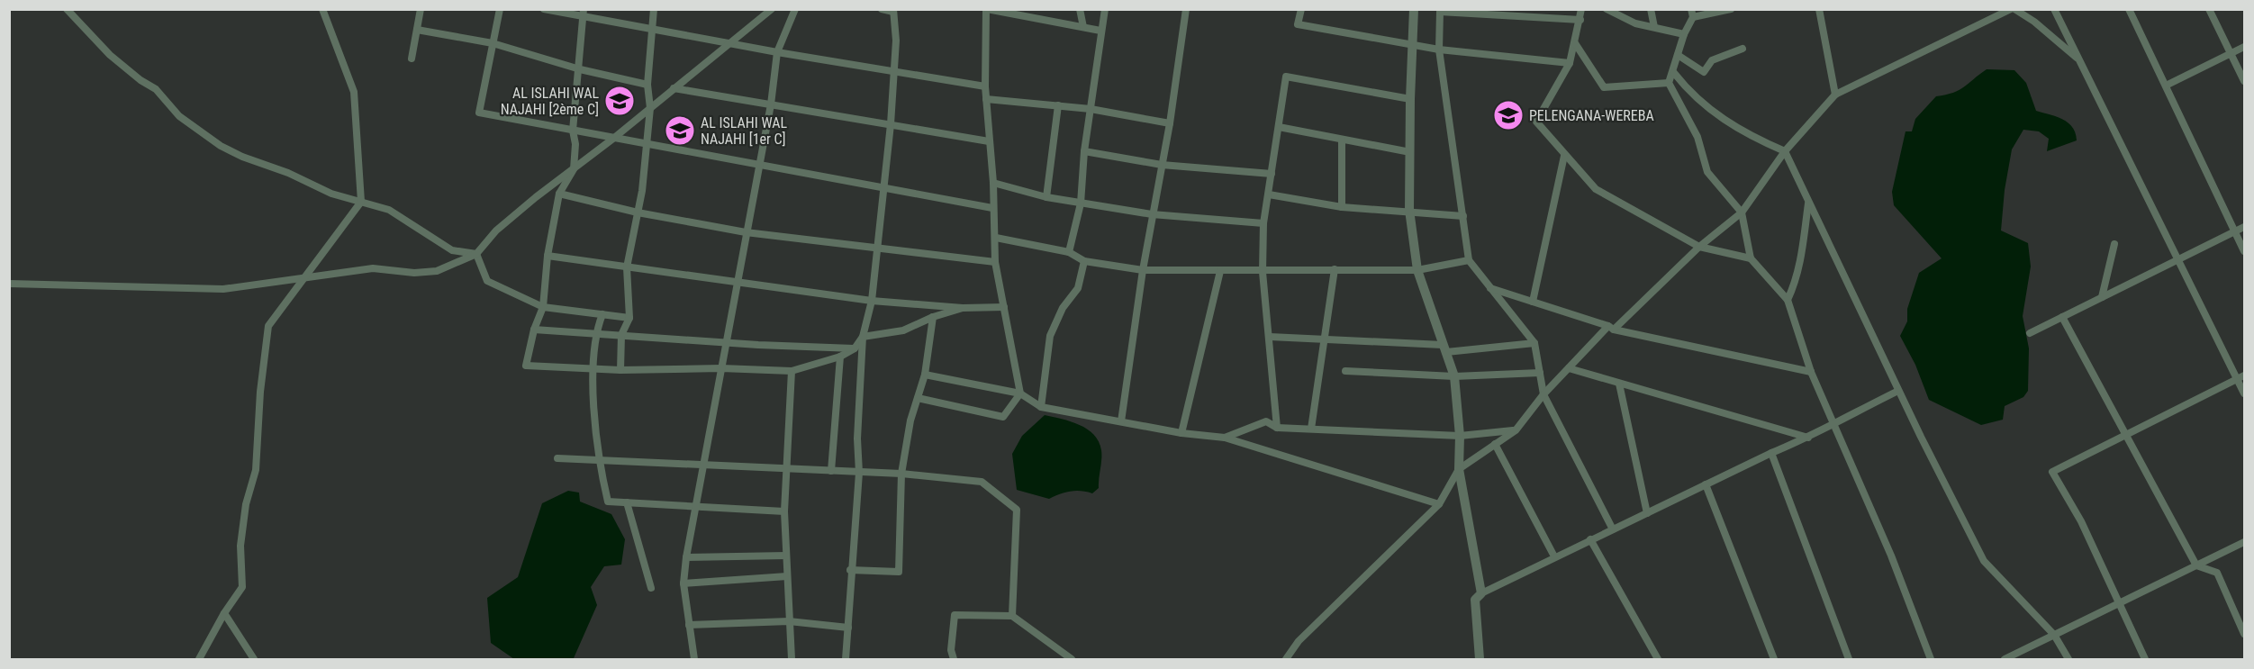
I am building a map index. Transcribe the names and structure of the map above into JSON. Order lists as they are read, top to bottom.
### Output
{
  "places": {
    "school or university": ["AL ISLAHI WAL NAJAHI [2ème C]", "PELENGANA-WEREBA", "AL ISLAHI WAL NAJAHI [1er C]"]
  }
}
